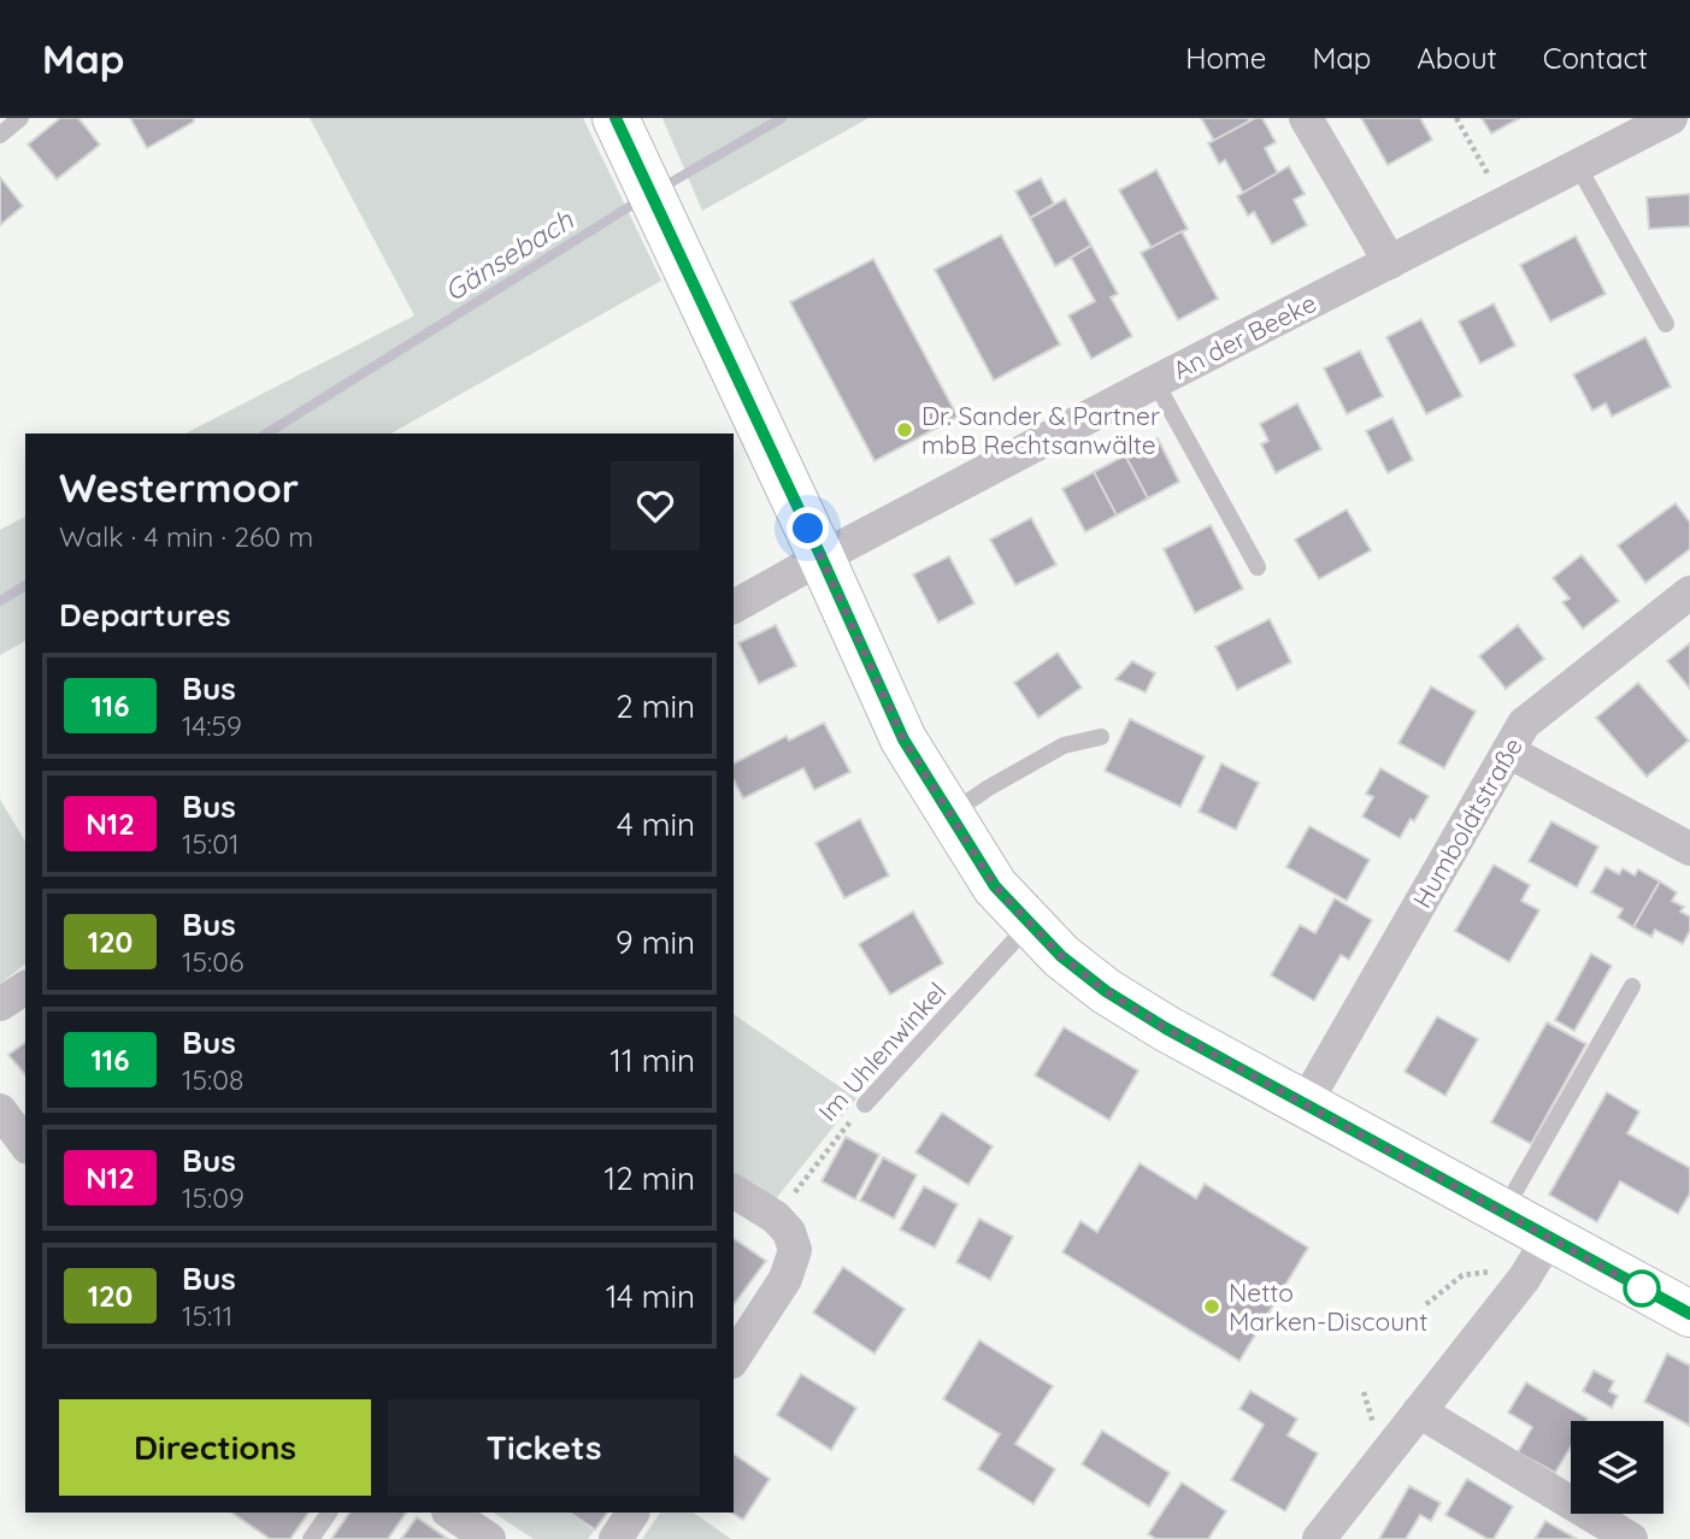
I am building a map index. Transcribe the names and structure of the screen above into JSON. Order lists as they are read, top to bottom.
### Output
{
  "streets": {
    "street": ["An der Beeke", "Humboldtstraße"],
    "lane": ["Im Uhlenwinkel"]
  },
  "water": ["Gänsebach"],
  "places": ["Dr. Sander & Partner mbB Rechtsanwälte", "Netto Marken-Discount"],
  "lines": ["bus line 116"],
  "page": {
    "header": "Map",
    "nav": [
      "Home",
      "Map",
      "About",
      "Contact"
    ],
    "heading": [
      ["Westermoor", "Walk · 4 min · 260 m"],
      "Departures"
    ],
    "list": [
      {
        "mark": "116",
        "name": "Bus",
        "note": "14:59",
        "value": "2 min"
      },
      {
        "mark": "N12",
        "name": "Bus",
        "note": "15:01",
        "value": "4 min"
      },
      {
        "mark": "120",
        "name": "Bus",
        "note": "15:06",
        "value": "9 min"
      },
      {
        "mark": "116",
        "name": "Bus",
        "note": "15:08",
        "value": "11 min"
      },
      {
        "mark": "N12",
        "name": "Bus",
        "note": "15:09",
        "value": "12 min"
      },
      {
        "mark": "120",
        "name": "Bus",
        "note": "15:11",
        "value": "14 min"
      }
    ],
    "buttons": ["Directions", "Tickets"]
  }
}
